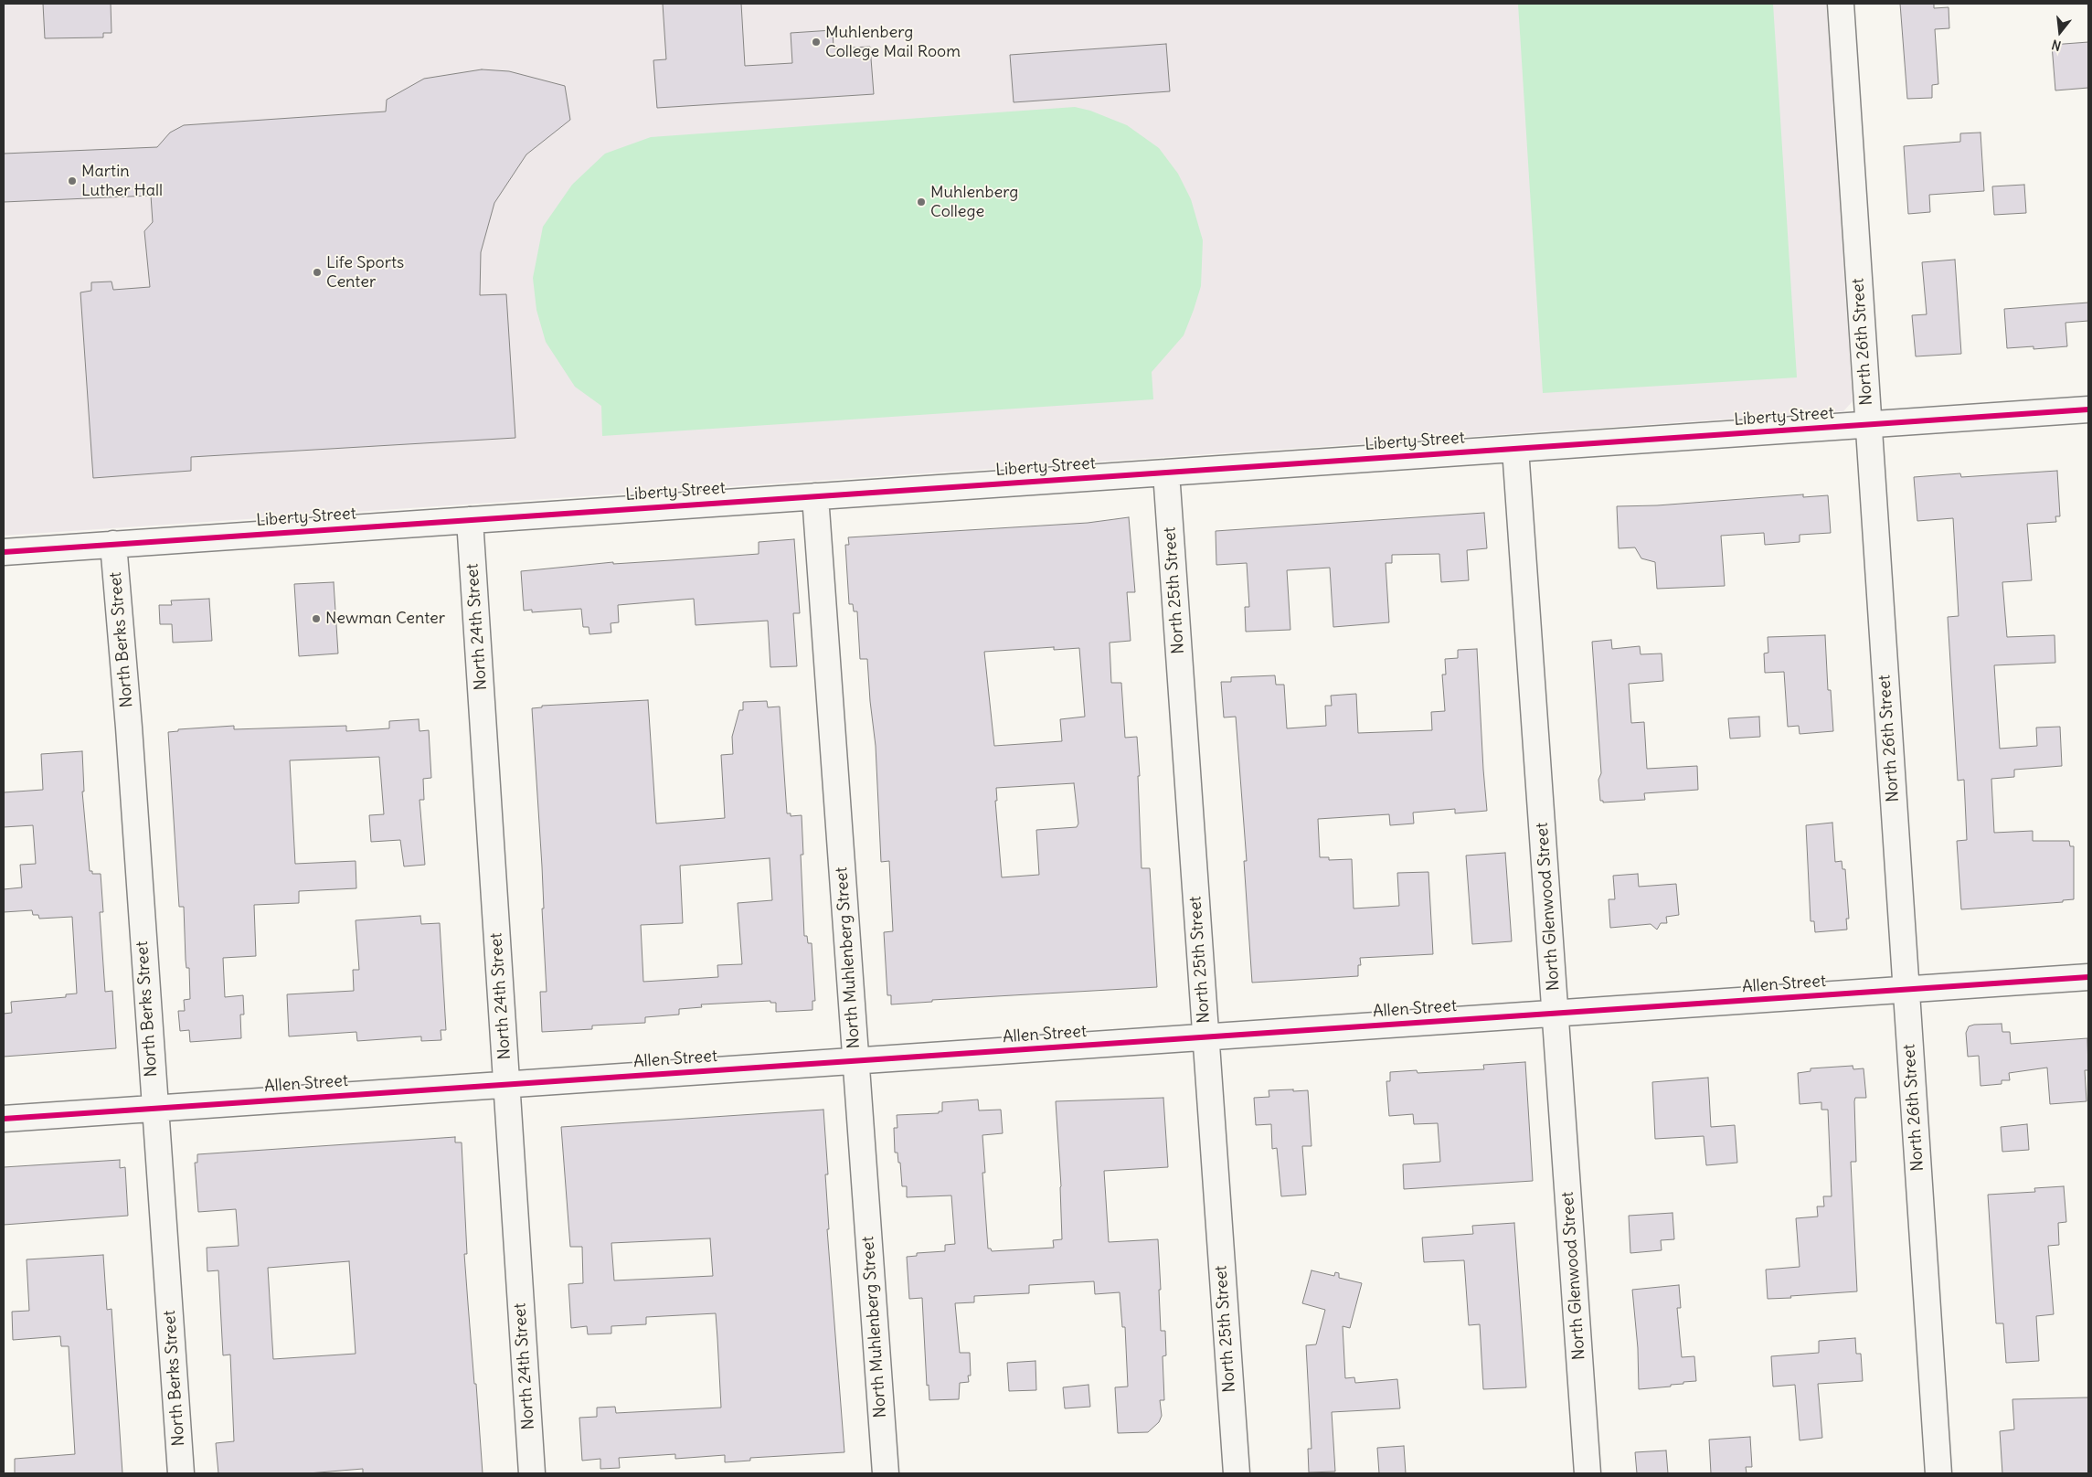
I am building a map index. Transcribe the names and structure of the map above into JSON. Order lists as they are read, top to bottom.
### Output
{
  "streets": {
    "street": [
      "North 26th Street",
      "Liberty Street",
      "North 25th Street",
      "North 24th Street",
      "North Berks Street",
      "North Glenwood Street",
      "North Muhlenberg Street",
      "Allen Street"
    ]
  },
  "crossings": [
    ["North 26th Street", "Liberty Street"],
    ["North 26th Street", "Allen Street"],
    ["Liberty Street", "North 25th Street"],
    ["Liberty Street", "North 24th Street"],
    ["Liberty Street", "North Berks Street"],
    ["Liberty Street", "North Glenwood Street"],
    ["Liberty Street", "North Muhlenberg Street"],
    ["North 25th Street", "Allen Street"],
    ["North 24th Street", "Allen Street"],
    ["North Berks Street", "Allen Street"],
    ["North Glenwood Street", "Allen Street"],
    ["North Muhlenberg Street", "Allen Street"]
  ],
  "places": [
    "Muhlenberg College Mail Room",
    "Martin Luther Hall",
    "Muhlenberg College",
    "Life Sports Center",
    "Newman Center"
  ],
  "north": "bottom"
}
